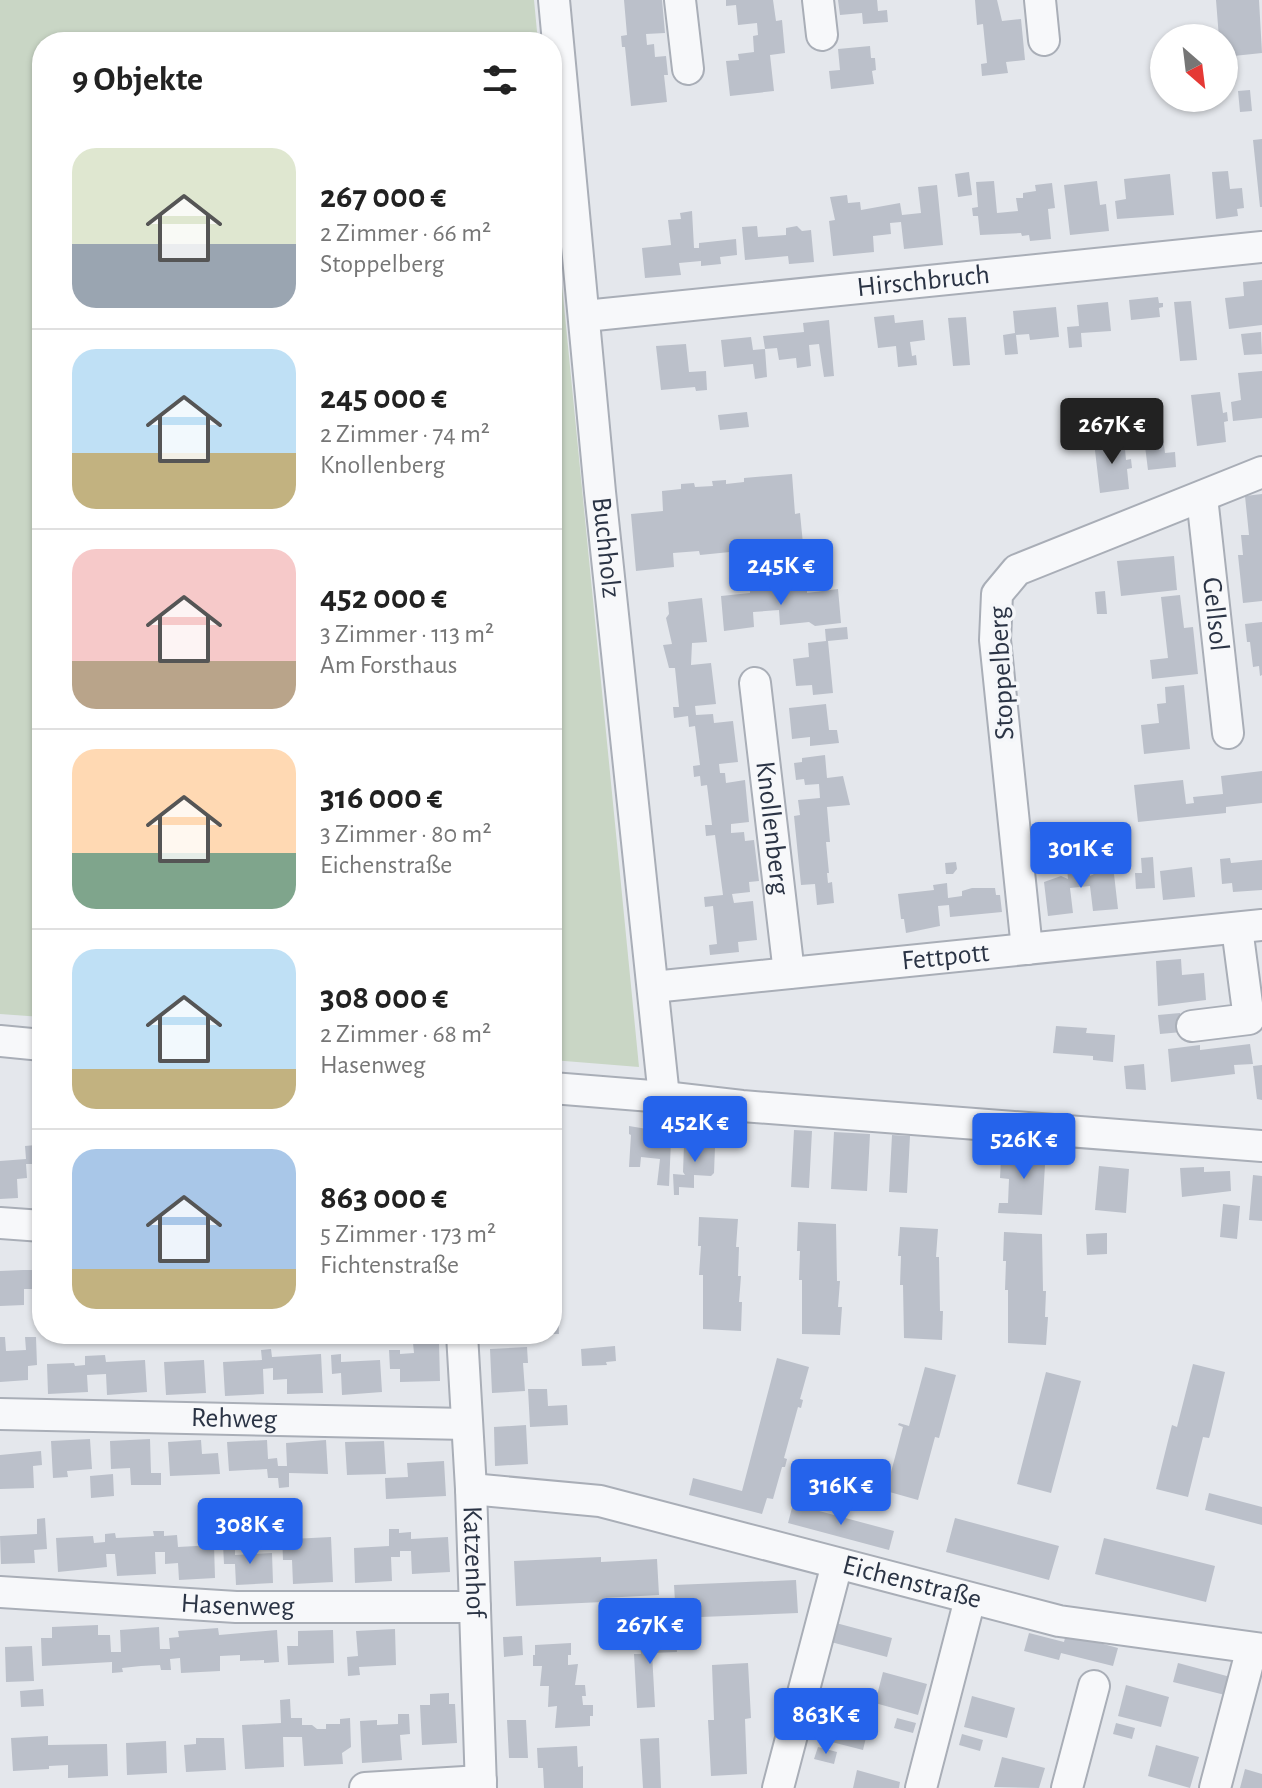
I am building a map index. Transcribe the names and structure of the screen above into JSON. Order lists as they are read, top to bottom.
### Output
{
  "streets": {
    "street": [
      "Hirschbruch",
      "Buchholz",
      "Gellsol",
      "Stoppelberg",
      "Knollenberg",
      "Fettpott",
      "Rehweg",
      "Katzenhof",
      "Eichenstraße",
      "Hasenweg"
    ]
  },
  "crossings": [
    ["Hirschbruch", "Buchholz"],
    ["Buchholz", "Fettpott"],
    ["Gellsol", "Stoppelberg"],
    ["Stoppelberg", "Fettpott"],
    ["Knollenberg", "Fettpott"],
    ["Rehweg", "Katzenhof"],
    ["Katzenhof", "Eichenstraße"],
    ["Katzenhof", "Hasenweg"]
  ],
  "north": "bottom right",
  "page": {
    "heading": "9 Objekte",
    "list": [
      {
        "name": "267 000 €",
        "note": "2 Zimmer · 66 m² · Stoppelberg"
      },
      {
        "name": "245 000 €",
        "note": "2 Zimmer · 74 m² · Knollenberg"
      },
      {
        "name": "452 000 €",
        "note": "3 Zimmer · 113 m² · Am Forsthaus"
      },
      {
        "name": "316 000 €",
        "note": "3 Zimmer · 80 m² · Eichenstraße"
      },
      {
        "name": "308 000 €",
        "note": "2 Zimmer · 68 m² · Hasenweg"
      },
      {
        "name": "863 000 €",
        "note": "5 Zimmer · 173 m² · Fichtenstraße"
      }
    ],
    "price": [
      "267K €",
      "245K €",
      "301K €",
      "452K €",
      "526K €",
      "316K €",
      "308K €",
      "267K €",
      "863K €"
    ]
  }
}
